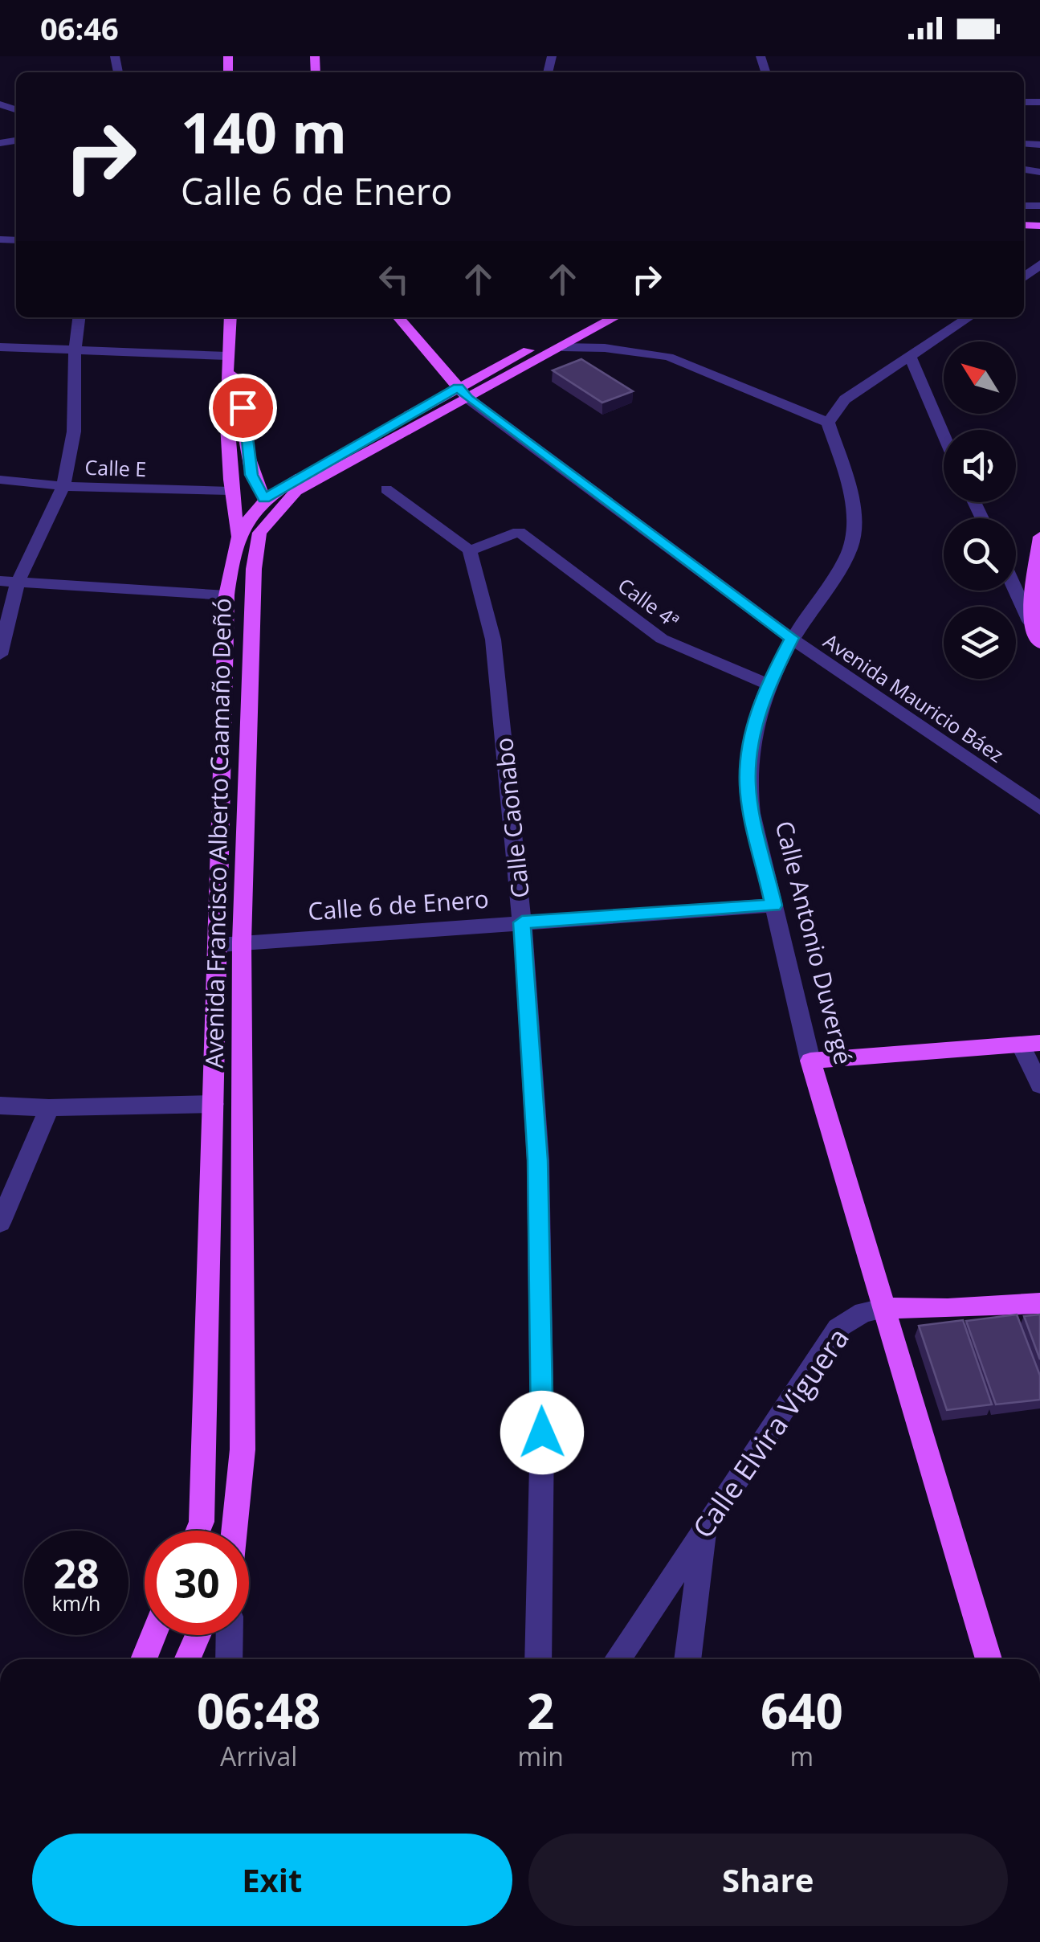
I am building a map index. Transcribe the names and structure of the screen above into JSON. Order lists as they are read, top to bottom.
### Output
{
  "streets": {
    "main road": [
      "Avenida Mauricio Báez",
      "Avenida Francisco Alberto Caamaño Deñó",
      "Calle Antonio Duvergé",
      "Calle Elvira Viguera"
    ],
    "street": [
      "Calle E",
      "Calle 4ª",
      "Calle Caonabo",
      "Calle 6 de Enero"
    ]
  },
  "crossings": [
    ["Calle 4ª", "Calle Caonabo"],
    ["Calle 4ª", "Calle Antonio Duvergé"],
    ["Avenida Mauricio Báez", "Avenida Francisco Alberto Caamaño Deñó"],
    ["Avenida Mauricio Báez", "Calle Antonio Duvergé"],
    ["Calle Caonabo", "Calle 6 de Enero"],
    ["Avenida Francisco Alberto Caamaño Deñó", "Calle 6 de Enero"],
    ["Calle 6 de Enero", "Calle Antonio Duvergé"],
    ["Calle Antonio Duvergé", "Calle Elvira Viguera"]
  ],
  "north": "top left",
  "page": {
    "status": "06:46",
    "turn": ["140 m", "Calle 6 de Enero"],
    "speed": "28 km/h",
    "limit": "30",
    "eta": [
      "06:48",
      "Arrival",
      "2",
      "min",
      "640",
      "m"
    ],
    "buttons": ["Exit", "Share"]
  }
}
